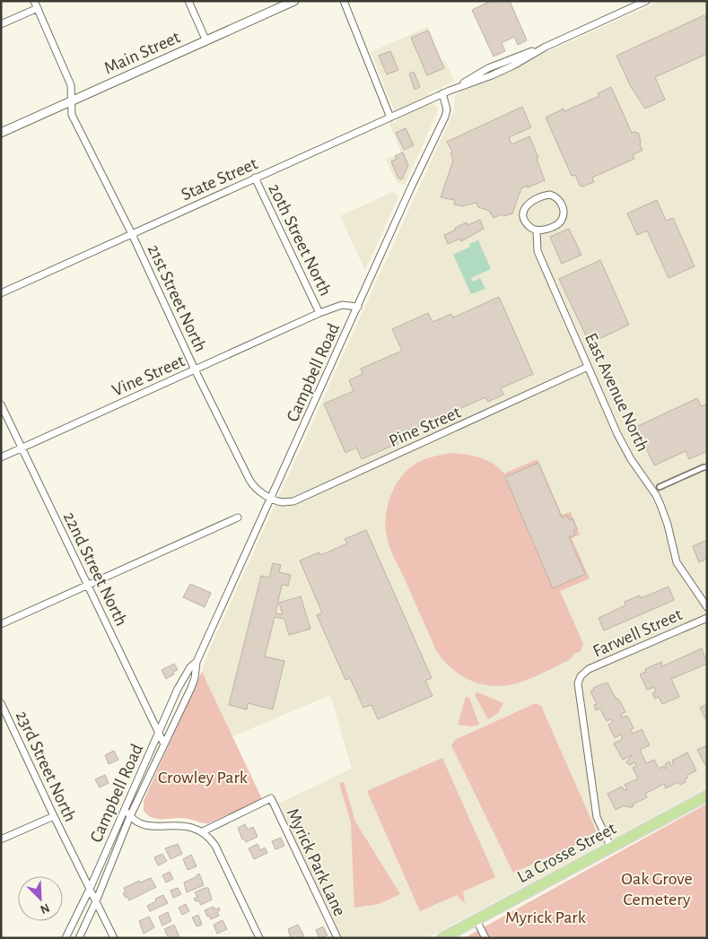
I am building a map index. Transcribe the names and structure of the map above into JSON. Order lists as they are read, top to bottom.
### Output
{
  "streets": {
    "main road": ["La Crosse Street"],
    "street": [
      "Main Street",
      "State Street",
      "20th Street North",
      "21st Street North",
      "Campbell Road",
      "Vine Street",
      "East Avenue North",
      "Pine Street",
      "22nd Street North",
      "Farwell Street",
      "23rd Street North",
      "Myrick Park Lane"
    ]
  },
  "crossings": [
    ["Main Street", "21st Street North"],
    ["State Street", "20th Street North"],
    ["State Street", "21st Street North"],
    ["State Street", "Campbell Road"],
    ["20th Street North", "Vine Street"],
    ["21st Street North", "Campbell Road"],
    ["21st Street North", "Vine Street"],
    ["21st Street North", "Pine Street"],
    ["Campbell Road", "Vine Street"],
    ["Campbell Road", "Pine Street"],
    ["Campbell Road", "22nd Street North"],
    ["Campbell Road", "23rd Street North"],
    ["Vine Street", "22nd Street North"],
    ["East Avenue North", "Pine Street"],
    ["Farwell Street", "La Crosse Street"]
  ],
  "parks": ["Crowley Park", "Oak Grove Cemetery", "Myrick Park"],
  "north": "bottom right"
}
